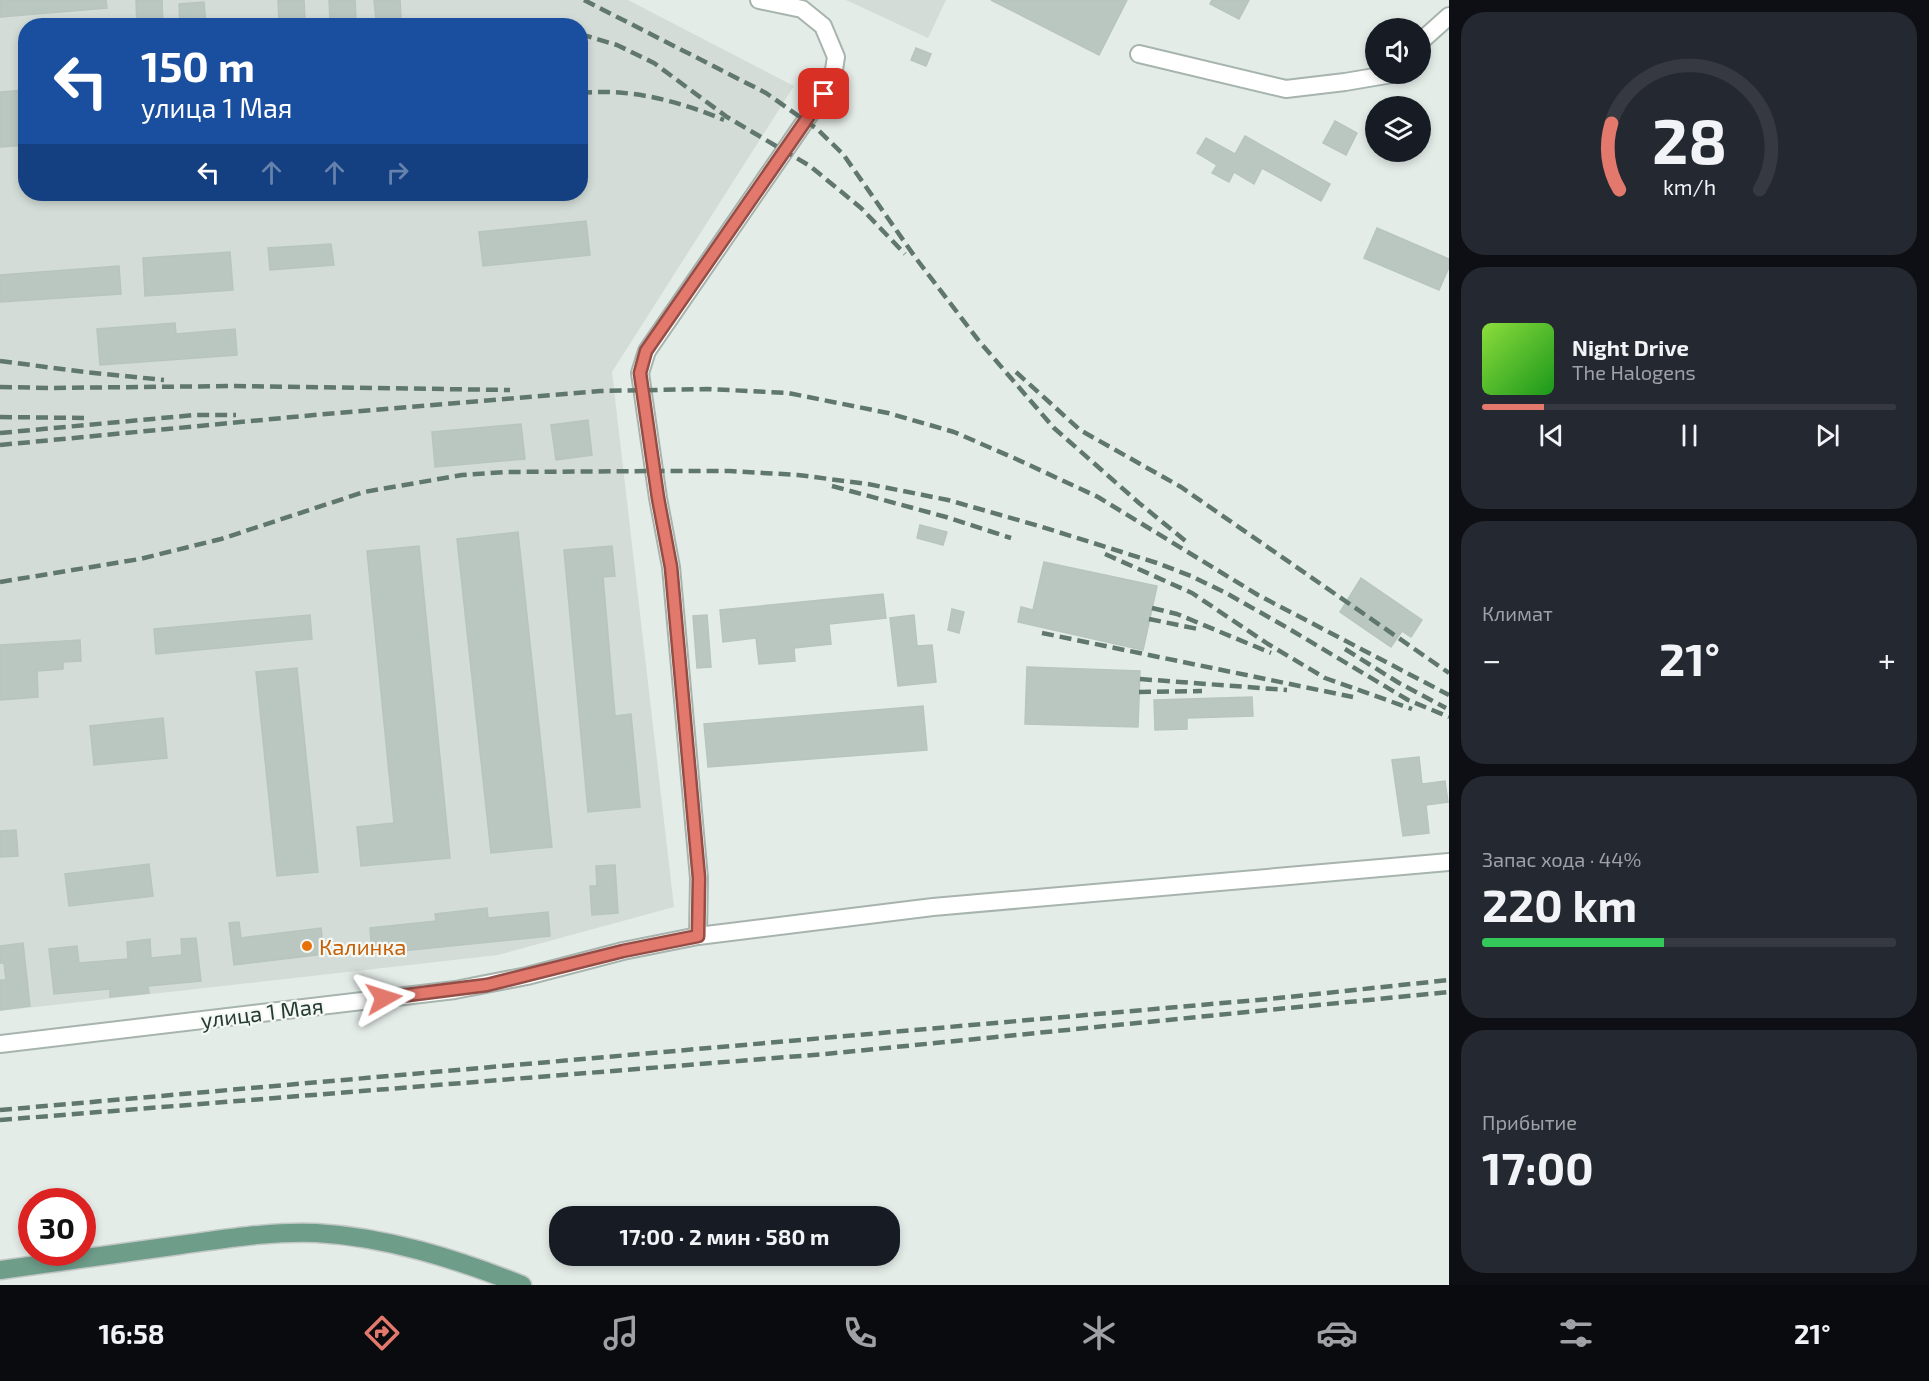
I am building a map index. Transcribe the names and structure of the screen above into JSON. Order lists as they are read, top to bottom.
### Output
{
  "streets": {
    "street": ["улица 1 Мая"]
  },
  "places": ["Калинка"],
  "page": {
    "turn": ["150 m", "улица 1 Мая"],
    "song": ["Night Drive", "The Halogens"],
    "tile": [
      "Климат",
      ["Запас хода · 44%", "220 km"],
      ["Прибытие", "17:00"]
    ],
    "heat": ["−", "21°", "+"],
    "limit": "30",
    "trip": "17:00 · 2 мин · 580 m",
    "tabs": ["16:58", "21°"],
    "gauge": ["28", "km/h"]
  }
}
